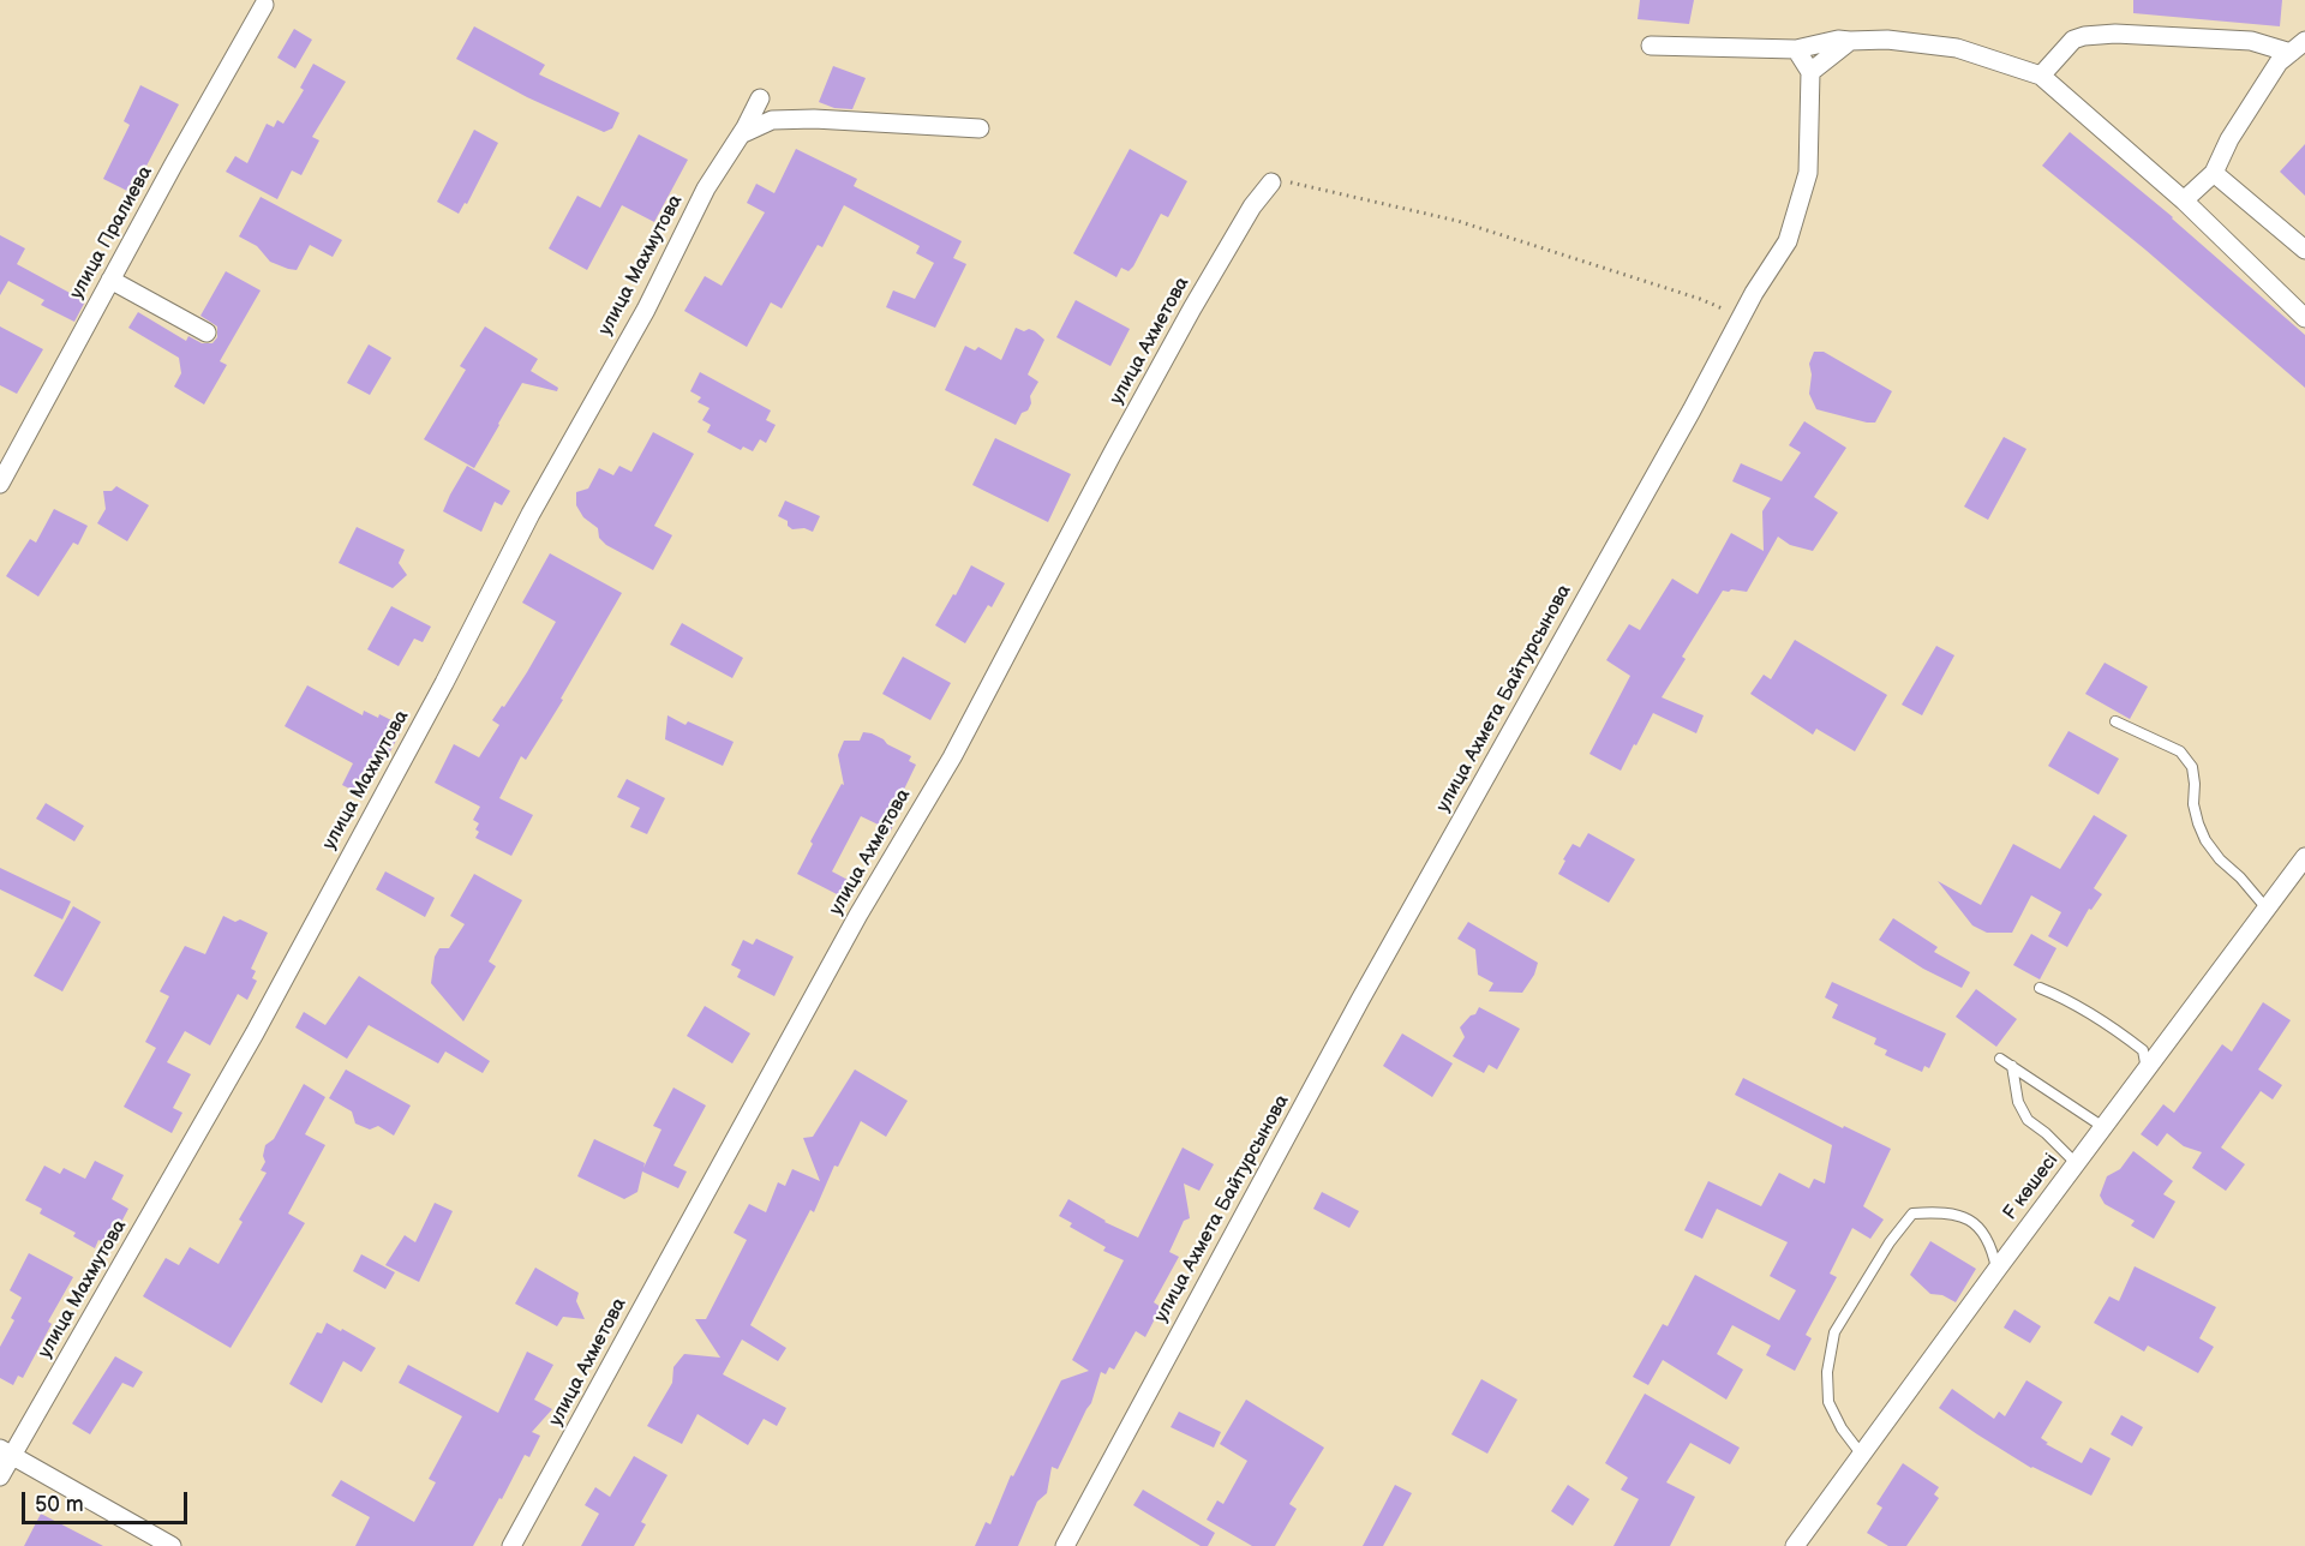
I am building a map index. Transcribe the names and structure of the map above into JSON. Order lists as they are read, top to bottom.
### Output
{
  "streets": {
    "street": [
      "улица Пралиева",
      "улица Махмутова",
      "улица Ахметова",
      "улица Ахмета Байтурсынова",
      "F көшесі"
    ]
  },
  "scale_bar": "50 m"
}
